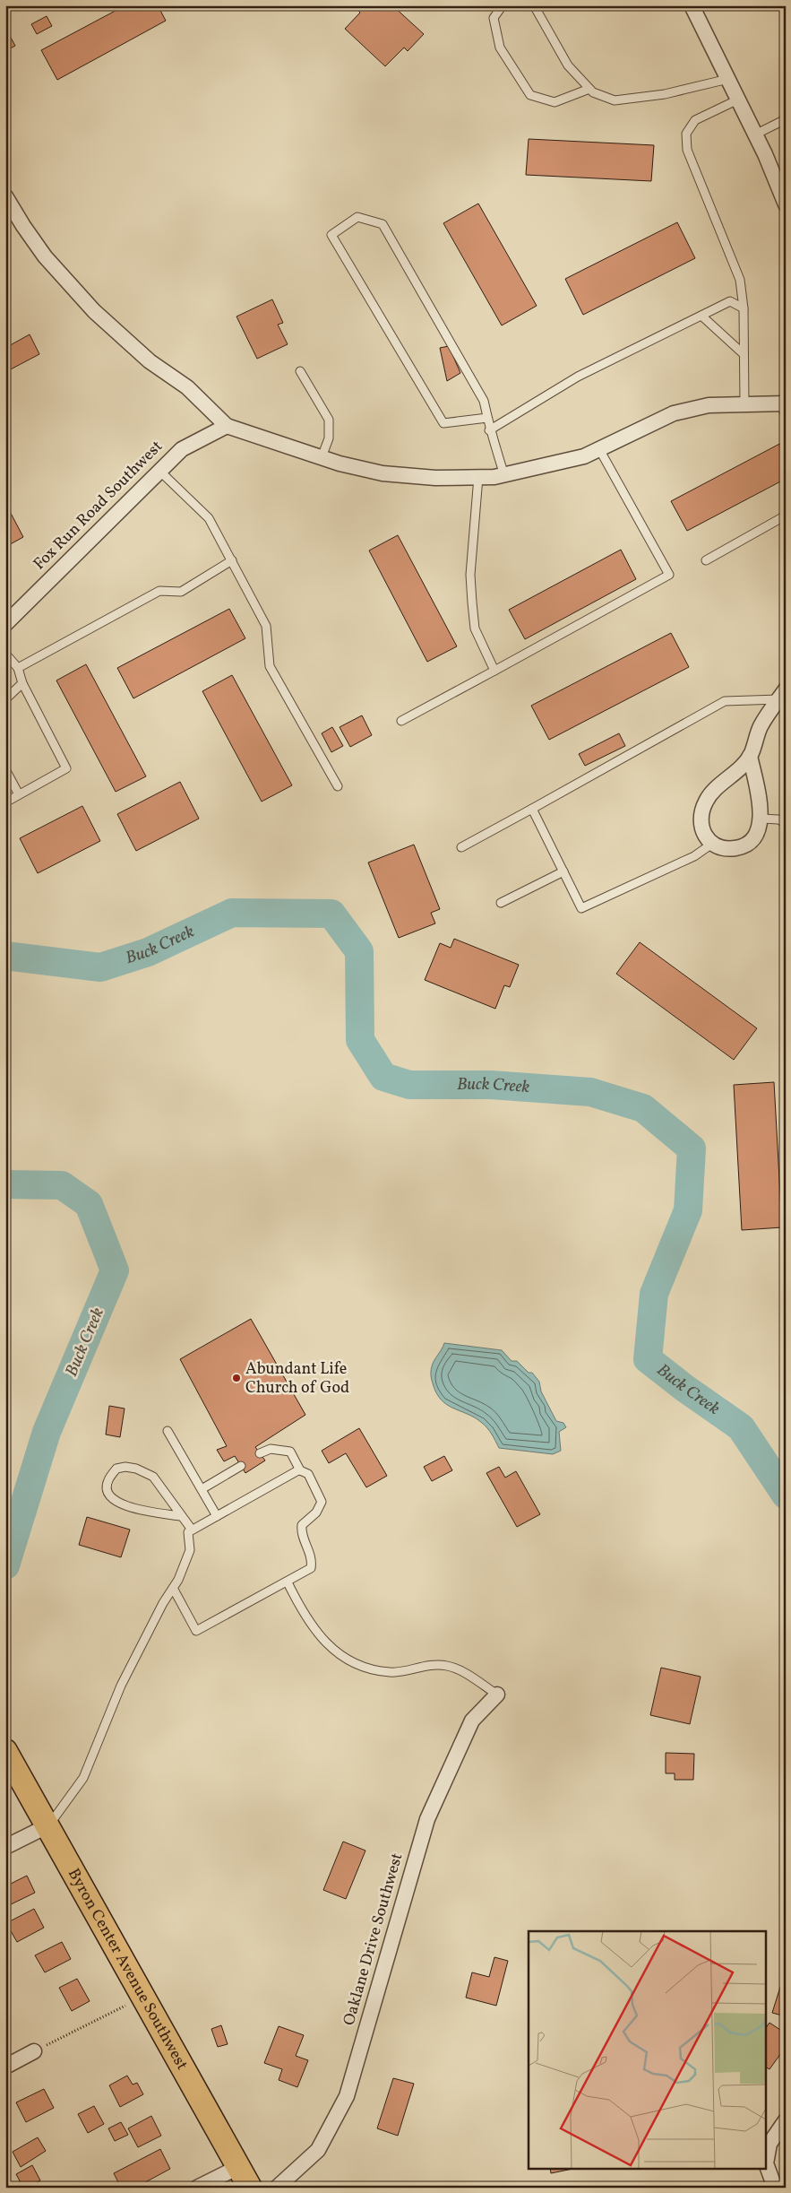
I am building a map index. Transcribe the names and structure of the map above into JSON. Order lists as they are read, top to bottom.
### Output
{
  "streets": {
    "main road": ["Byron Center Avenue Southwest"],
    "street": ["Fox Run Road Southwest", "Oaklane Drive Southwest"]
  },
  "water": ["Buck Creek"],
  "places": ["Abundant Life Church of God"]
}
